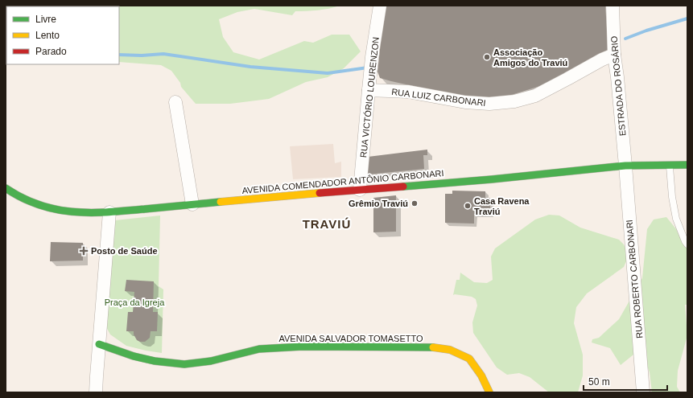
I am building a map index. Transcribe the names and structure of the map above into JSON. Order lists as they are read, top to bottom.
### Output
{
  "streets": {
    "street": [
      "ESTRADA DO ROSÁRIO",
      "RUA VICTÓRIO LOURENZON",
      "RUA LUIZ CARBONARI",
      "AVENIDA COMENDADOR ANTÔNIO CARBONARI",
      "RUA ROBERTO CARBONARI",
      "AVENIDA SALVADOR TOMASETTO"
    ]
  },
  "crossings": [
    ["ESTRADA DO ROSÁRIO", "RUA LUIZ CARBONARI"],
    ["ESTRADA DO ROSÁRIO", "AVENIDA COMENDADOR ANTÔNIO CARBONARI"],
    ["ESTRADA DO ROSÁRIO", "RUA ROBERTO CARBONARI"],
    ["RUA VICTÓRIO LOURENZON", "RUA LUIZ CARBONARI"],
    ["RUA VICTÓRIO LOURENZON", "AVENIDA COMENDADOR ANTÔNIO CARBONARI"],
    ["AVENIDA COMENDADOR ANTÔNIO CARBONARI", "RUA ROBERTO CARBONARI"]
  ],
  "districts": ["TRAVIÚ"],
  "parks": ["Praça da Igreja"],
  "places": {
    "other": ["Associação Amigos do Traviú", "Grêmio Traviú", "Casa Ravena Traviú"],
    "health": ["Posto de Saúde"]
  },
  "legend": ["Livre", "Lento", "Parado"],
  "scale_bar": "50 m"
}
